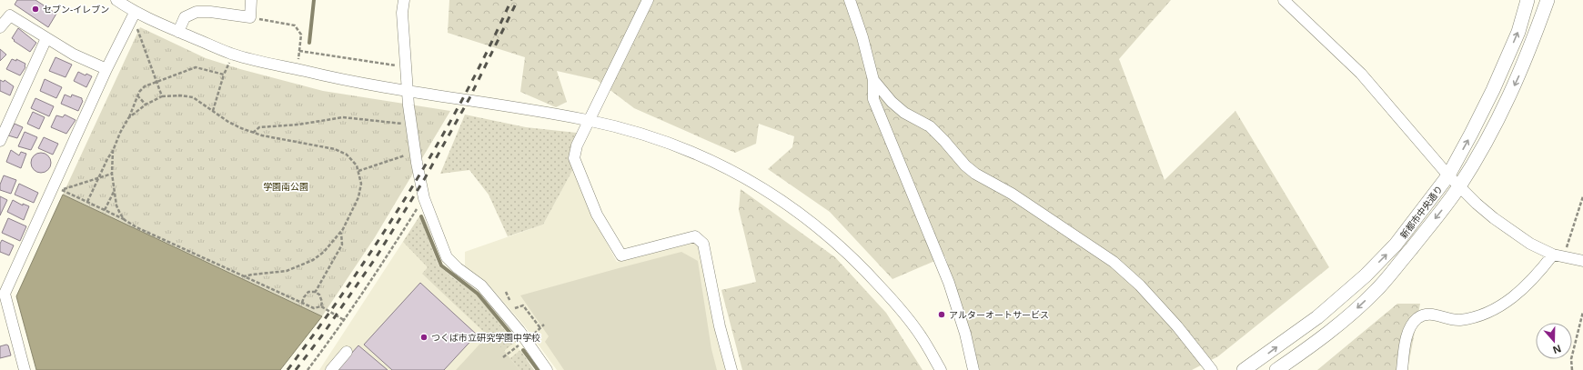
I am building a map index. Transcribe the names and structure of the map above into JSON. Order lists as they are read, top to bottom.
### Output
{
  "streets": {
    "main road": ["新都市中央通り"]
  },
  "parks": ["学園南公園"],
  "places": ["セブン-イレブン", "アルターオートサービス", "つくば市立研究学園中学校"],
  "north": "bottom"
}
